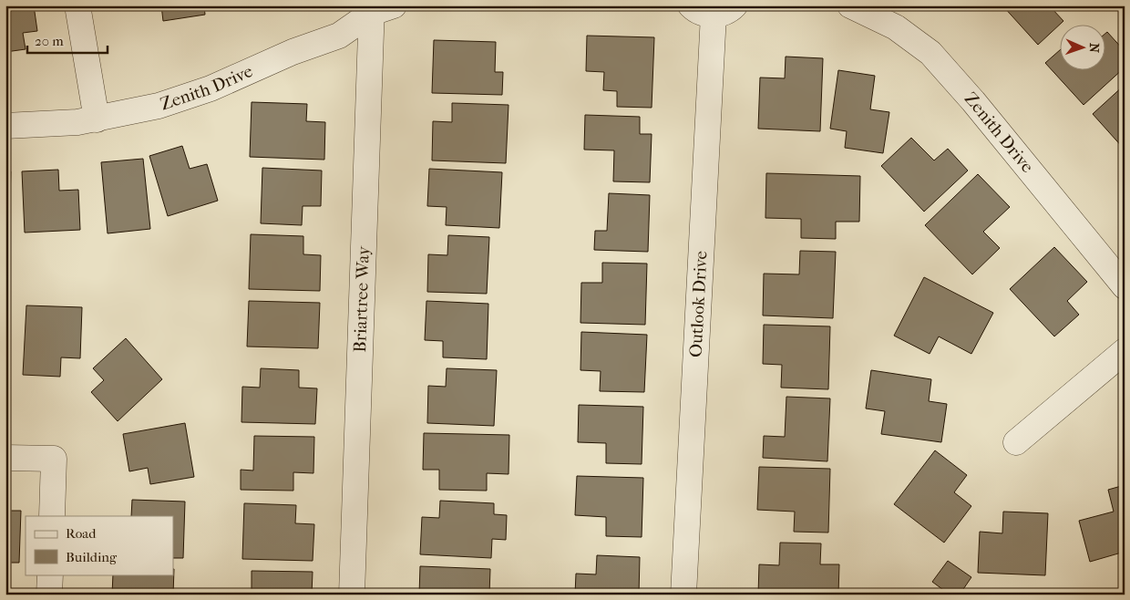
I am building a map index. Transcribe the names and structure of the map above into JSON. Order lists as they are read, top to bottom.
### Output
{
  "streets": {
    "street": ["Zenith Drive", "Briartree Way", "Outlook Drive"]
  },
  "crossings": [
    ["Zenith Drive", "Briartree Way"]
  ],
  "legend": ["Road", "Building"],
  "scale_bar": "20 m",
  "north": "right"
}
